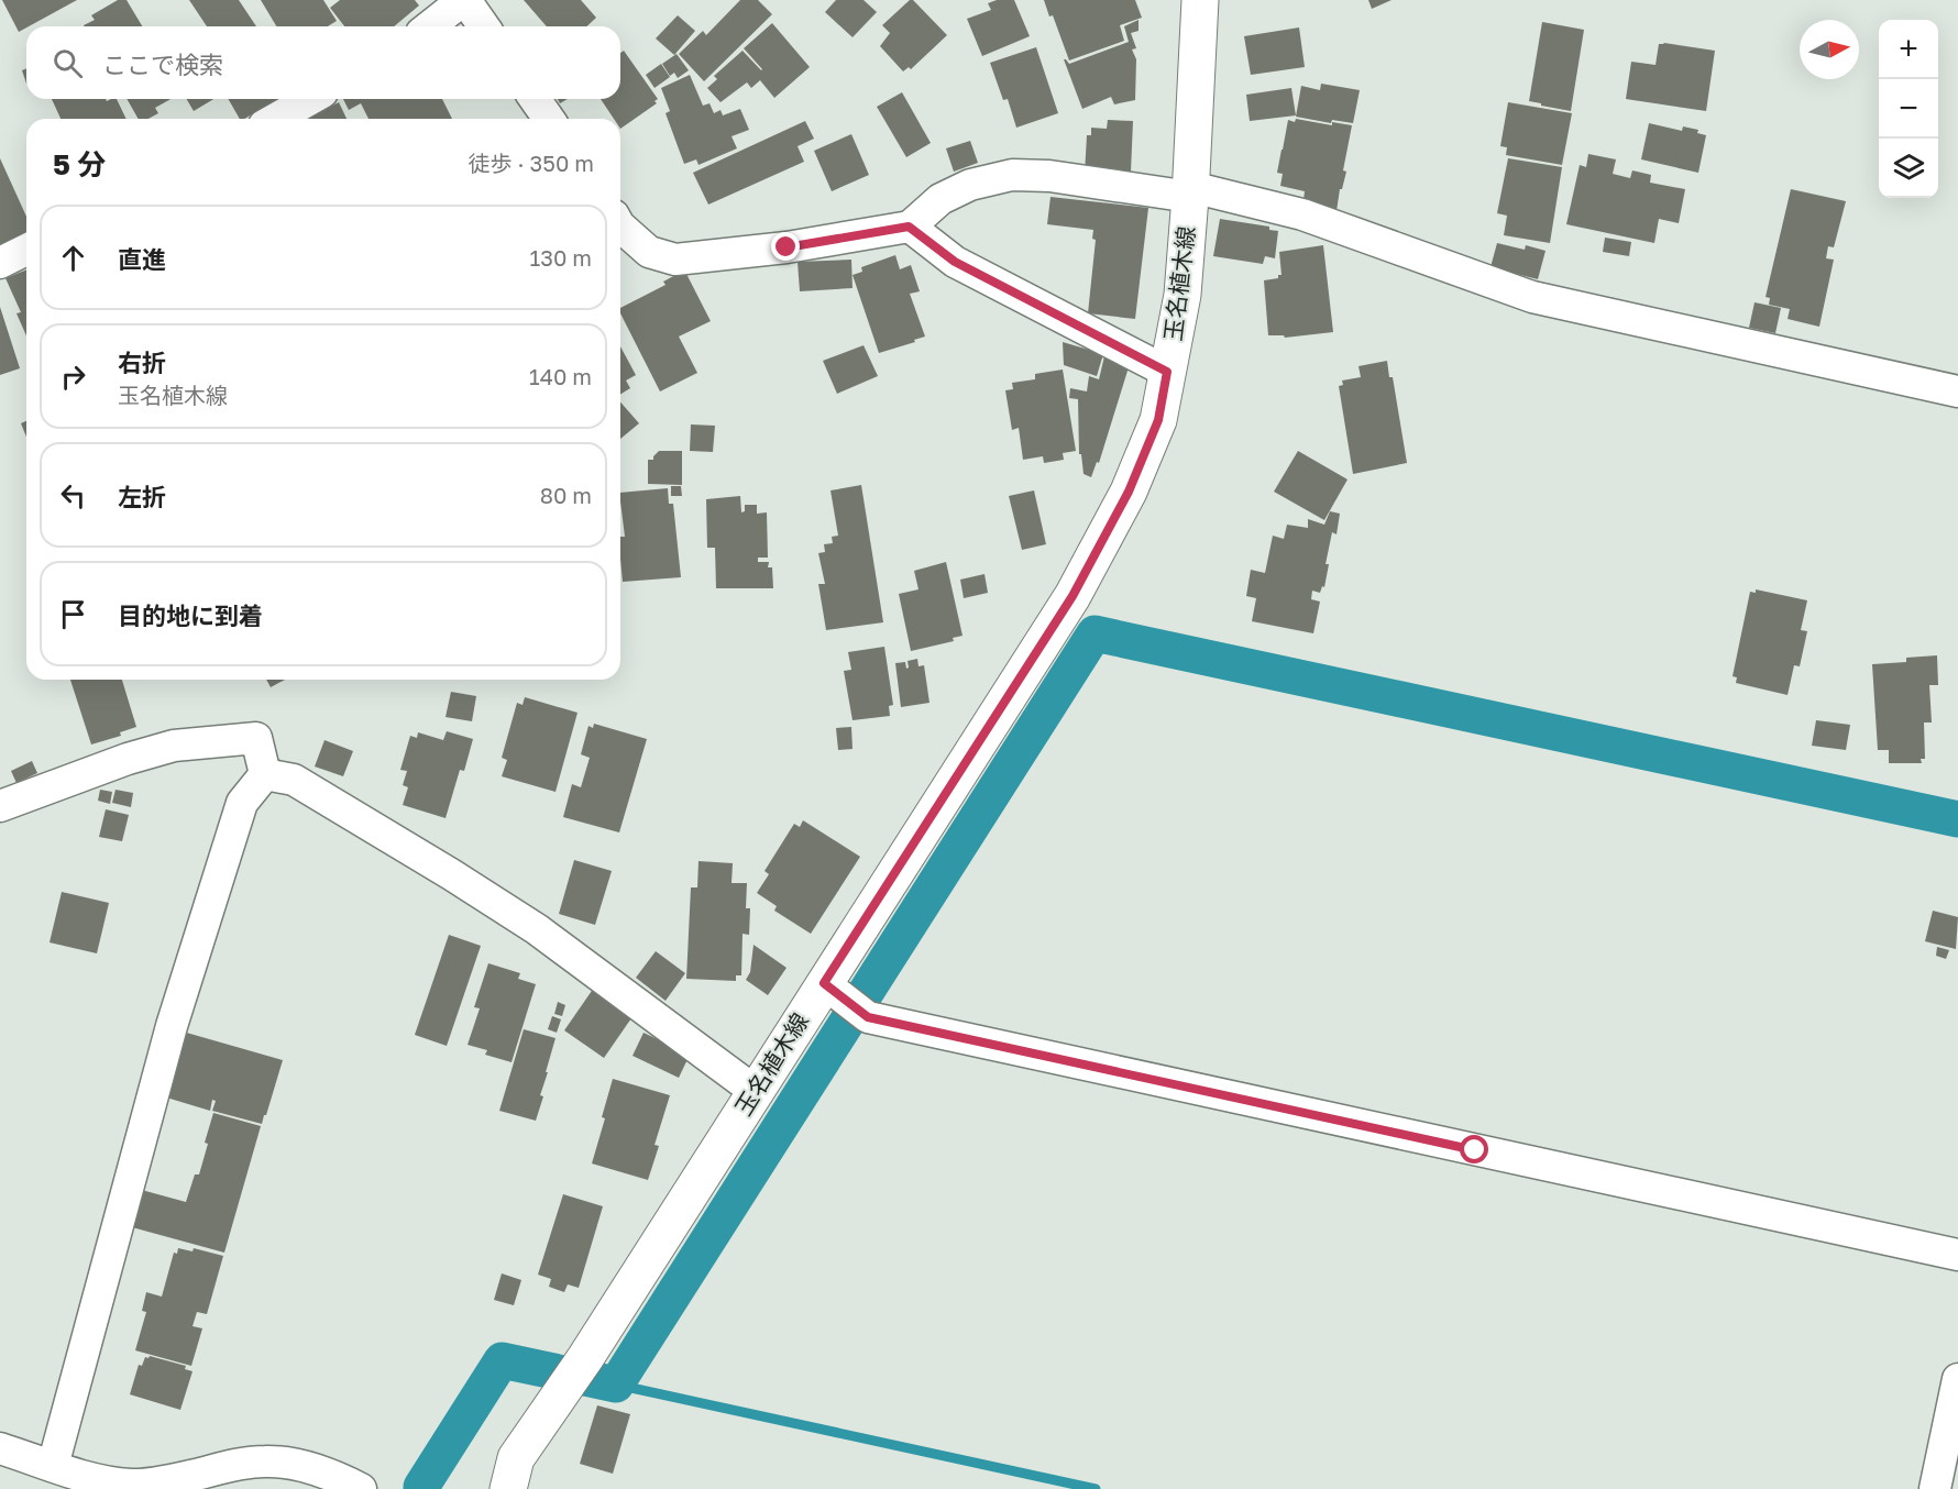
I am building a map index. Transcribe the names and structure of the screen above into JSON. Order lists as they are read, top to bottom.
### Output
{
  "streets": {
    "main road": ["玉名植木線"]
  },
  "north": "right",
  "page": {
    "map_buttons": ["+", "−"],
    "search": "ここで検索",
    "heading": ["5 分", "徒歩 · 350 m"],
    "list": [
      ["直進", "130 m"],
      ["右折", "玉名植木線", "140 m"],
      ["左折", "80 m"],
      "目的地に到着"
    ]
  }
}
